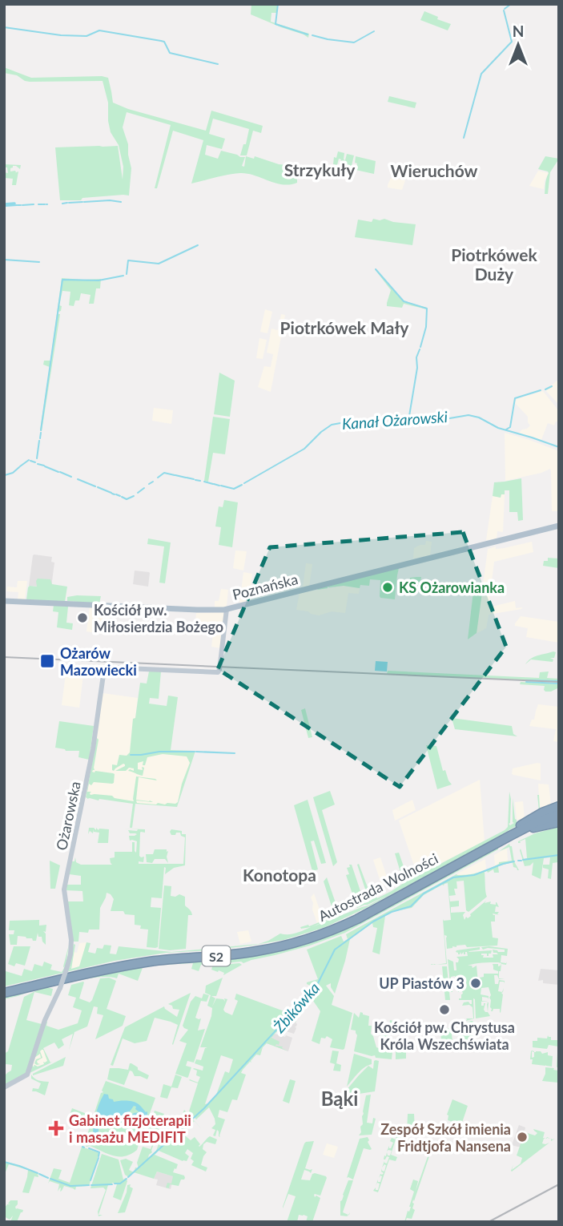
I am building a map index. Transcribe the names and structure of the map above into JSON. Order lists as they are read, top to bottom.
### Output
{
  "streets": {
    "highway": ["Autostrada Wolności", "S2"],
    "main road": ["Poznańska", "Ożarowska"]
  },
  "crossings": [
    ["Poznańska", "Ożarowska"],
    ["Autostrada Wolności", "S2"]
  ],
  "districts": [
    "Strzykuły",
    "Wieruchów",
    "Piotrkówek Duży",
    "Piotrkówek Mały",
    "Konotopa",
    "Bąki"
  ],
  "water": ["Kanał Ożarowski", "Żbikówka"],
  "places": {
    "other": [
      "KS Ożarowianka",
      "Kościół pw. Miłosierdzia Bożego",
      "UP Piastów 3",
      "Kościół pw. Chrystusa Króla Wszechświata",
      "Zespół Szkół imienia Fridtjofa Nansena"
    ],
    "transit": ["Ożarów Mazowiecki"],
    "health": ["Gabinet fizjoterapii i masażu MEDIFIT"]
  },
  "north": "top"
}
